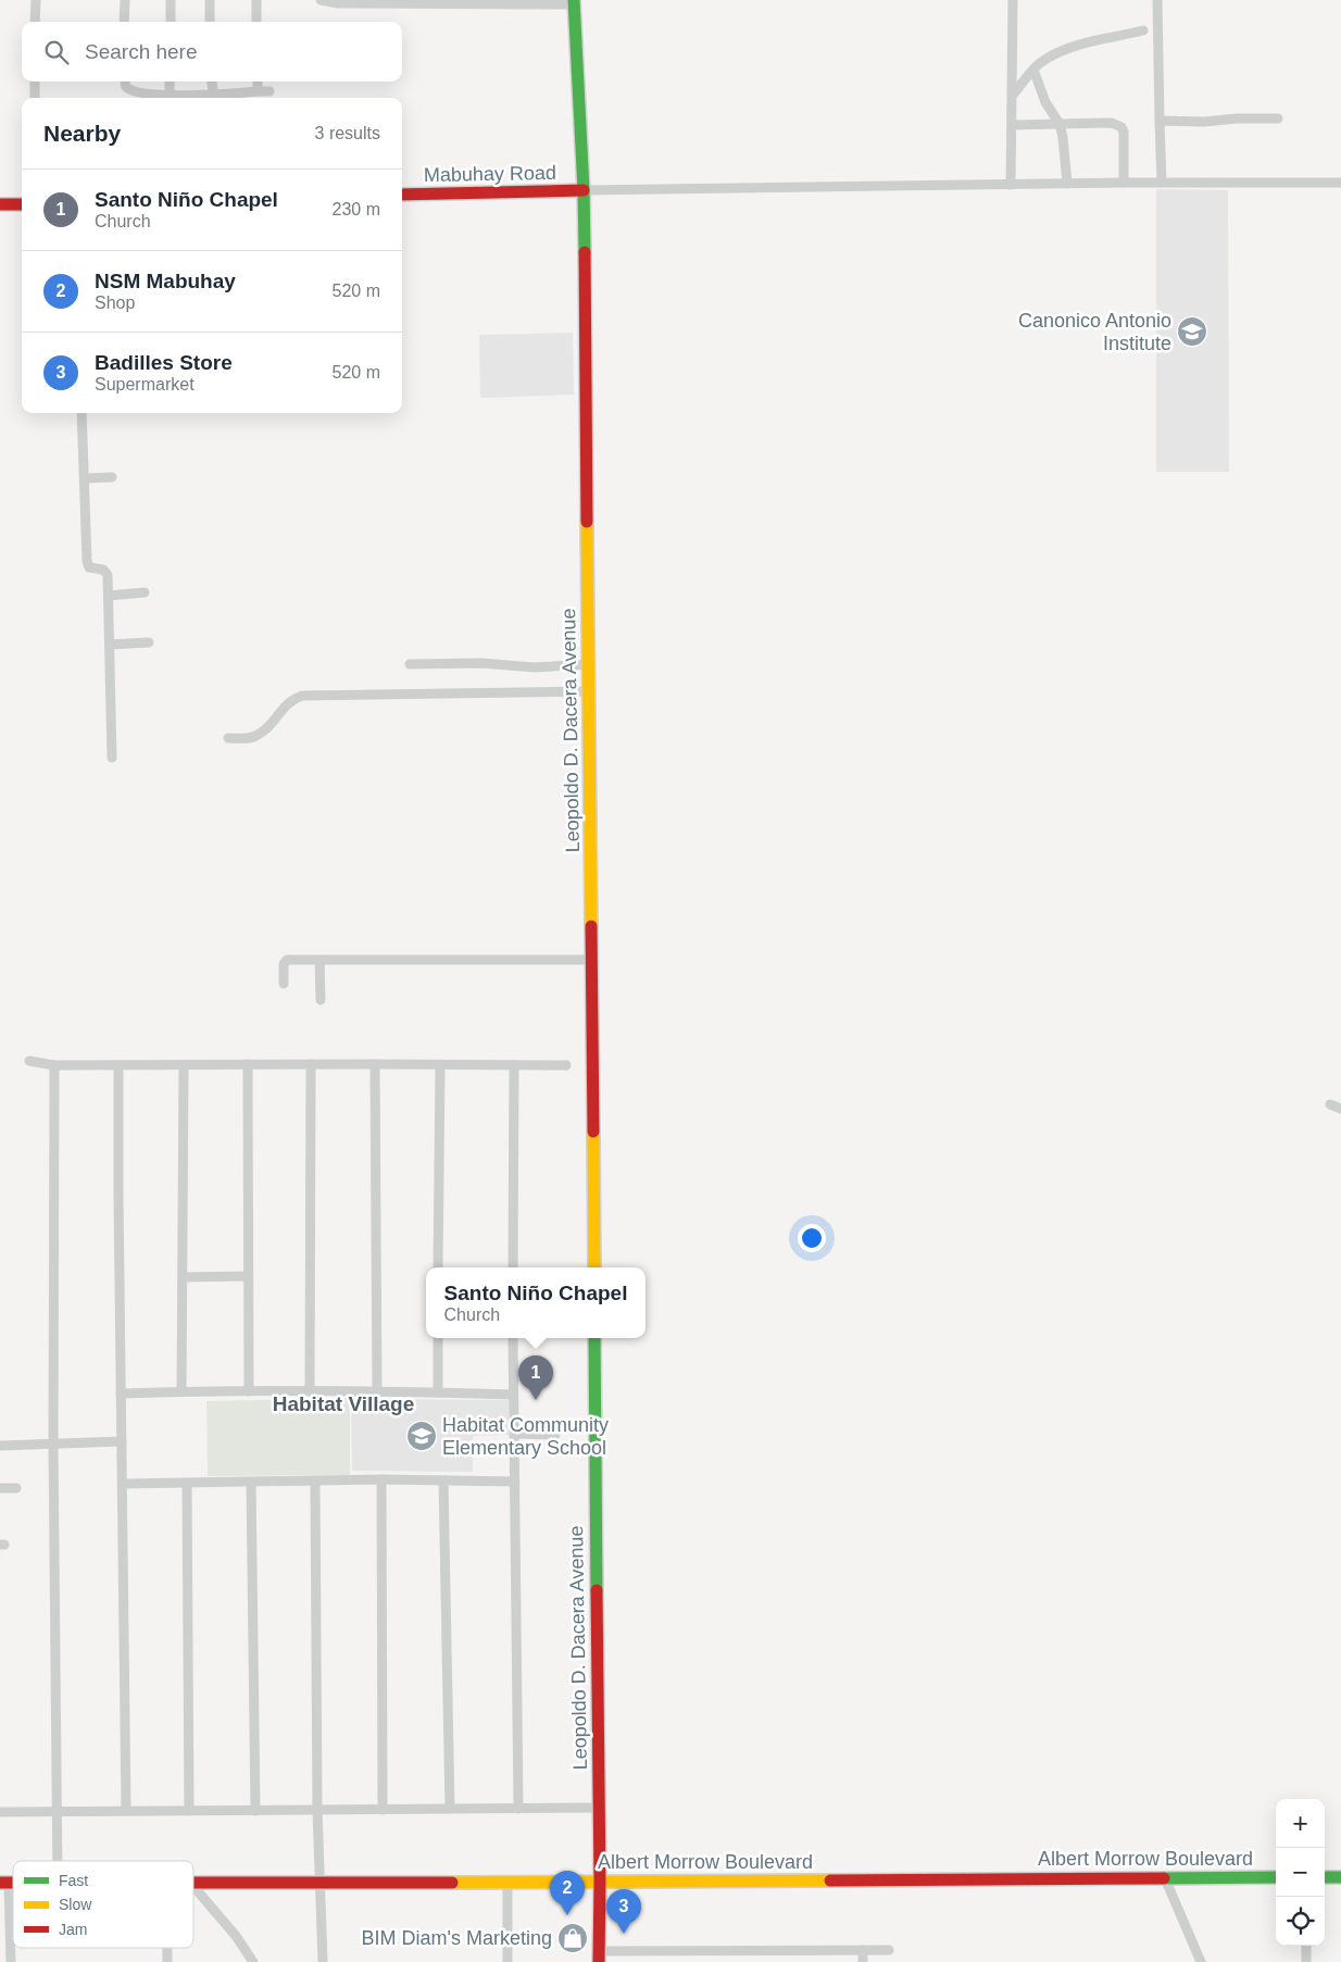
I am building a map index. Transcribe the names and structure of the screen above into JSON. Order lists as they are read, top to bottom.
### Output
{
  "streets": {
    "main road": ["Mabuhay Road", "Leopoldo D. Dacera Avenue", "Albert Morrow Boulevard"]
  },
  "crossings": [
    ["Mabuhay Road", "Leopoldo D. Dacera Avenue"],
    ["Leopoldo D. Dacera Avenue", "Albert Morrow Boulevard"]
  ],
  "districts": ["Habitat Village"],
  "places": {
    "school or university": ["Canonico Antonio Institute", "Habitat Community Elementary School"],
    "shop": ["BIM Diam's Marketing"]
  },
  "legend": ["Fast", "Slow", "Jam"],
  "page": {
    "search": "Search here",
    "heading": ["Nearby", "3 results"],
    "list": [
      {
        "mark": "1",
        "name": "Santo Niño Chapel",
        "note": "Church",
        "value": "230 m"
      },
      {
        "mark": "2",
        "name": "NSM Mabuhay",
        "note": "Shop",
        "value": "520 m"
      },
      {
        "mark": "3",
        "name": "Badilles Store",
        "note": "Supermarket",
        "value": "520 m"
      }
    ],
    "popup": ["Santo Niño Chapel", "Church"],
    "pins": ["1", "2", "3"],
    "map_buttons": ["+", "−"]
  }
}
